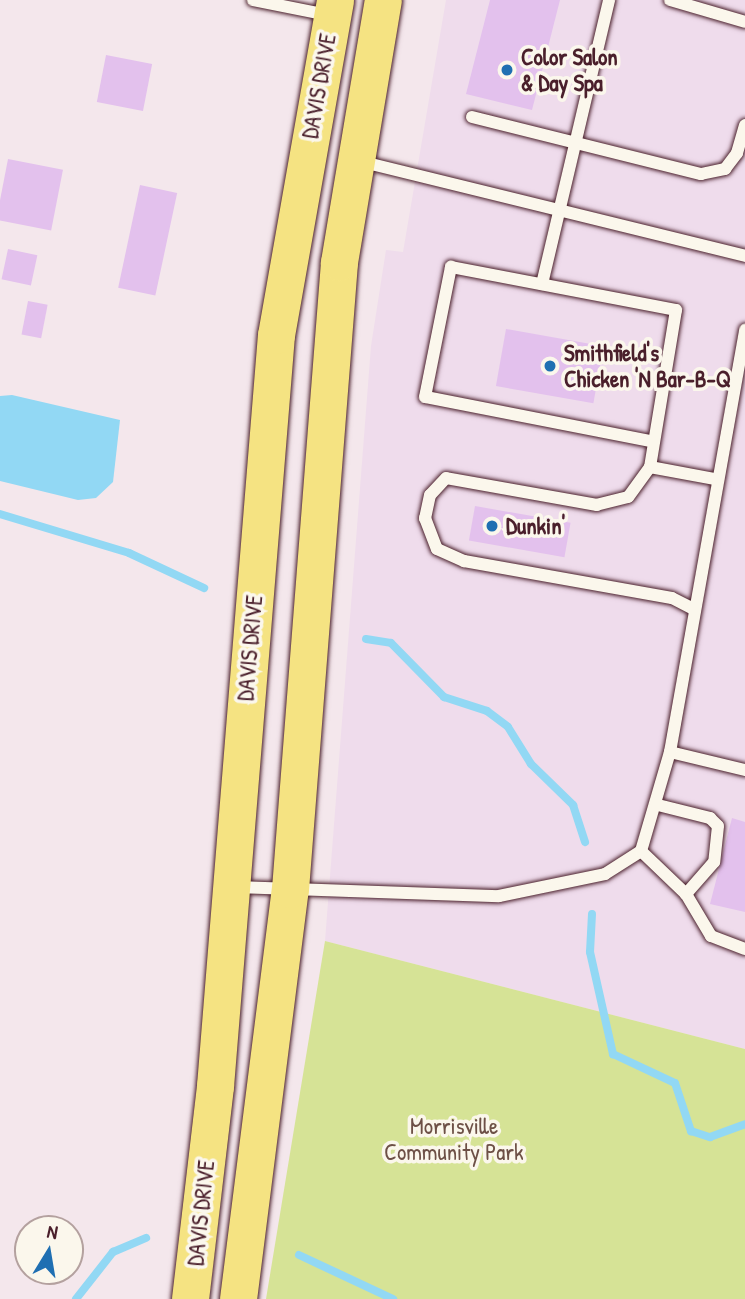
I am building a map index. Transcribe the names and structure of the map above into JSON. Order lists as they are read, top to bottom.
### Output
{
  "streets": {
    "main road": ["DAVIS DRIVE"]
  },
  "parks": ["Morrisville Community Park"],
  "places": ["Color Salon & Day Spa", "Smithfield's Chicken 'N Bar-B-Q", "Dunkin'"],
  "north": "top"
}
